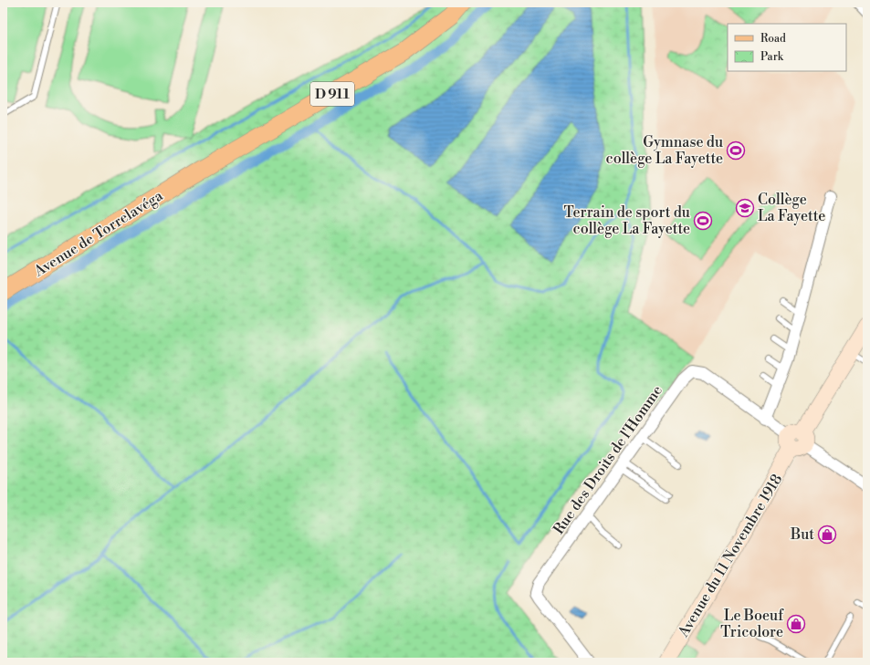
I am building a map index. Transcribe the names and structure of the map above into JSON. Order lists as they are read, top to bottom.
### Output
{
  "streets": {
    "main road": ["D 911", "Avenue de Torrelavéga", "Avenue du 11 Novembre 1918"],
    "street": ["Rue des Droits de l'Homme"]
  },
  "crossings": [
    ["Rue des Droits de l'Homme", "Avenue du 11 Novembre 1918"]
  ],
  "places": {
    "sports": ["Gymnase du collège La Fayette", "Terrain de sport du collège La Fayette"],
    "school or university": ["Collège La Fayette"],
    "shop": ["But", "Le Boeuf Tricolore"]
  },
  "legend": ["Road", "Park"]
}
